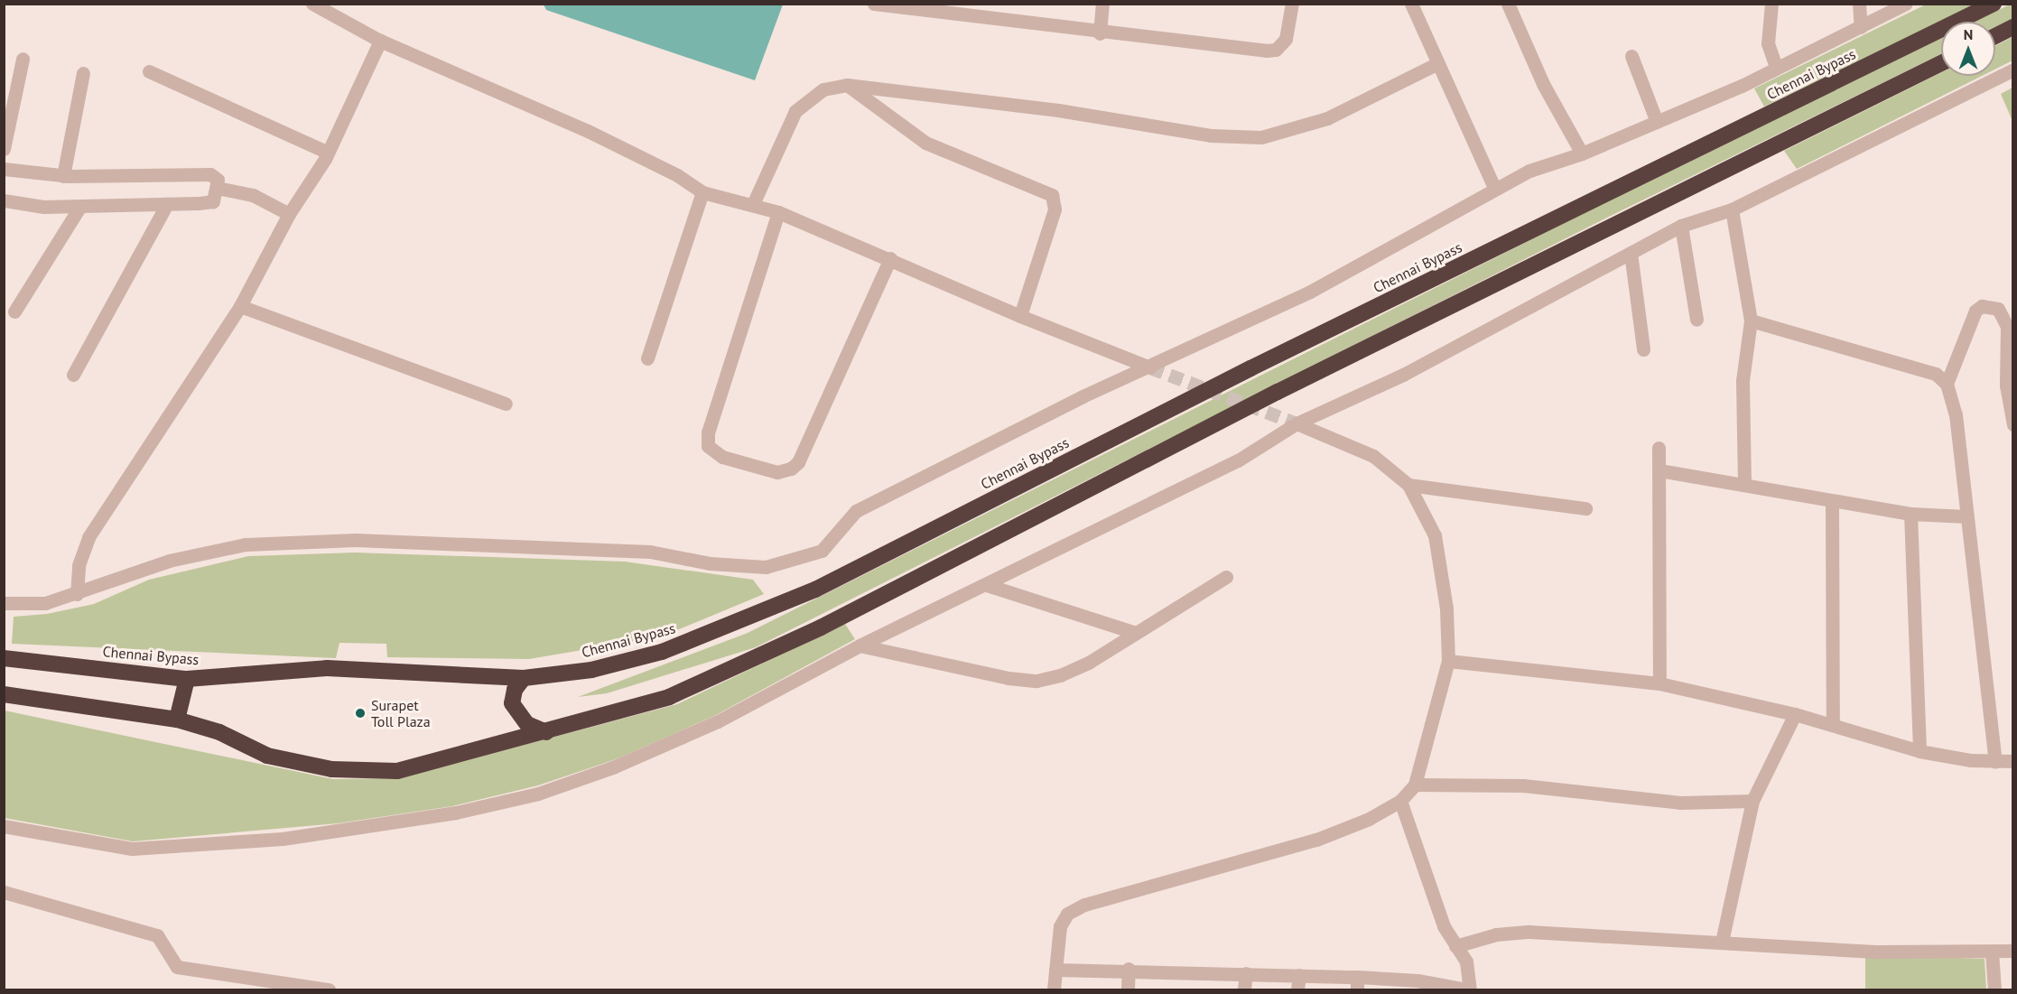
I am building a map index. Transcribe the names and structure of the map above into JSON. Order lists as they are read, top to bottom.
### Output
{
  "streets": {
    "highway": ["Chennai Bypass"]
  },
  "places": ["Surapet Toll Plaza"],
  "north": "top"
}
